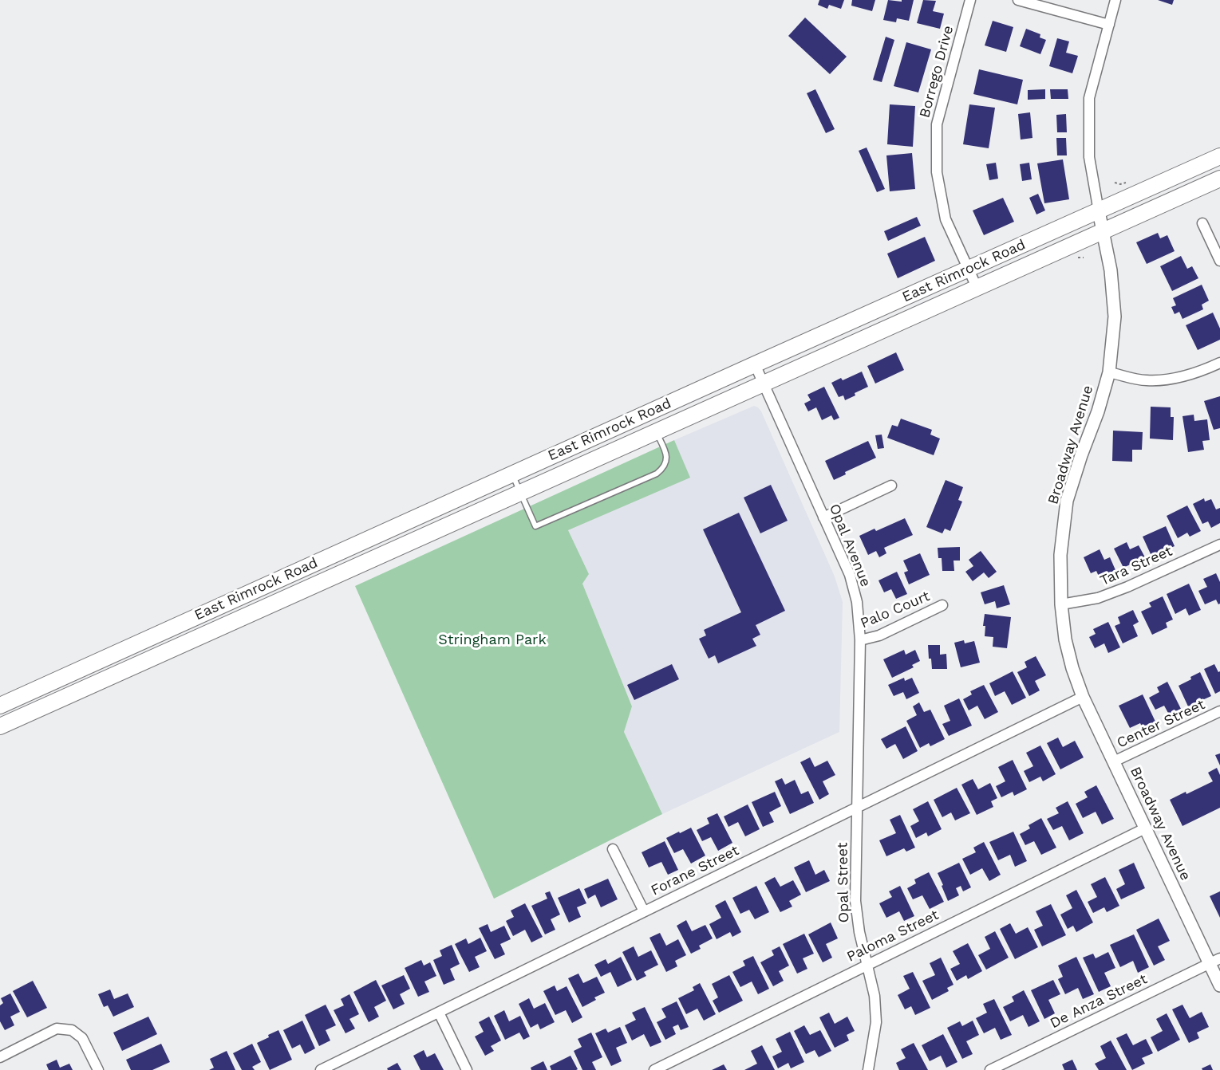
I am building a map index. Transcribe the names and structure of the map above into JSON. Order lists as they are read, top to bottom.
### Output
{
  "streets": {
    "main road": ["East Rimrock Road"],
    "street": [
      "Borrego Drive",
      "Broadway Avenue",
      "Opal Avenue",
      "Tara Street",
      "Palo Court",
      "Center Street",
      "Forane Street",
      "Opal Street",
      "Paloma Street",
      "De Anza Street"
    ]
  },
  "crossings": [
    ["Borrego Drive", "East Rimrock Road"],
    ["East Rimrock Road", "Broadway Avenue"],
    ["East Rimrock Road", "Opal Avenue"],
    ["Broadway Avenue", "Tara Street"],
    ["Broadway Avenue", "Center Street"],
    ["Broadway Avenue", "Forane Street"],
    ["Broadway Avenue", "Paloma Street"],
    ["Broadway Avenue", "De Anza Street"],
    ["Opal Avenue", "Palo Court"],
    ["Opal Avenue", "Forane Street"],
    ["Opal Avenue", "Opal Street"],
    ["Forane Street", "Opal Street"],
    ["Opal Street", "Paloma Street"]
  ],
  "parks": ["Stringham Park"]
}
